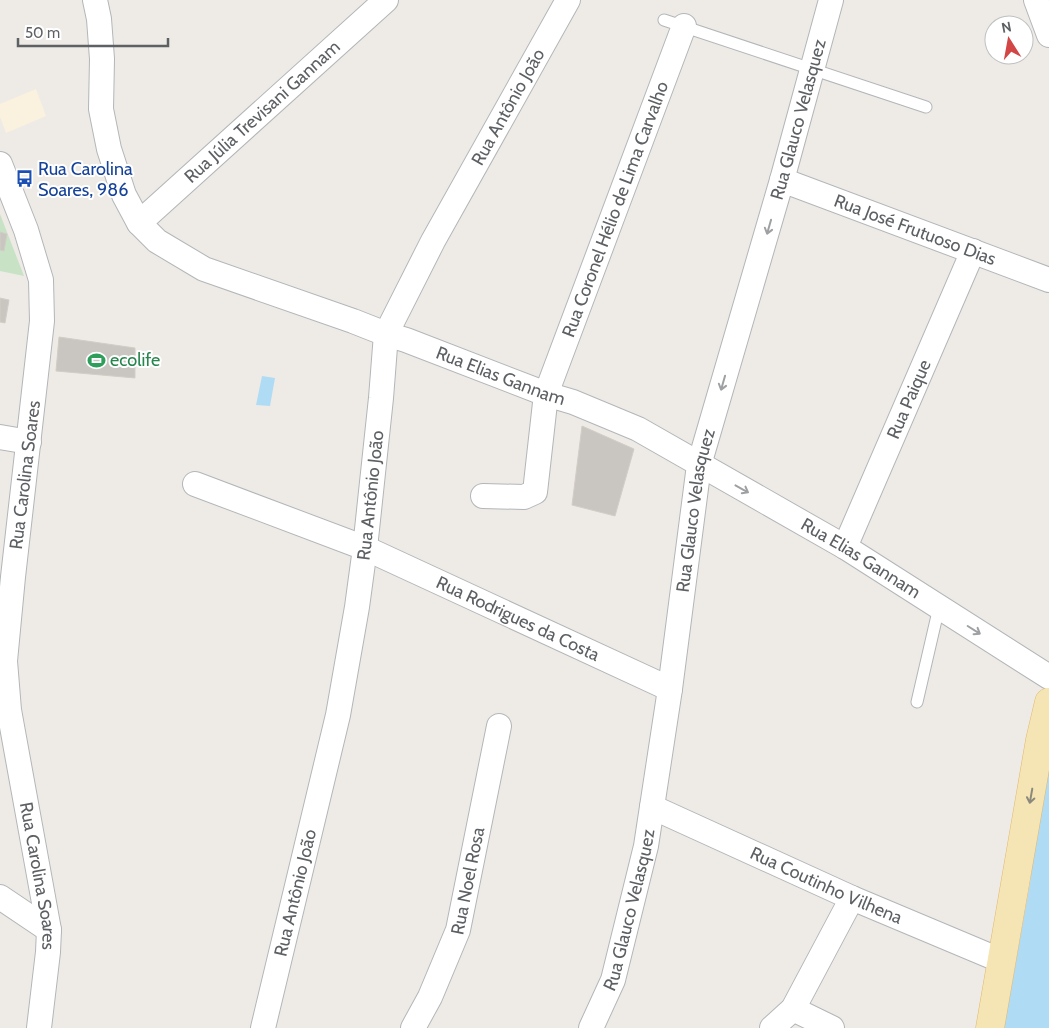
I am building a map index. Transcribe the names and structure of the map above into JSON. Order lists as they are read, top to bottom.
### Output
{
  "streets": {
    "street": [
      "Rua Antônio João",
      "Rua Júlia Trevisani Gannam",
      "Rua Glauco Velasquez",
      "Rua Coronel Hélio de Lima Carvalho",
      "Rua José Frutuoso Dias",
      "Rua Elias Gannam",
      "Rua Paique",
      "Rua Carolina Soares",
      "Rua Rodrigues da Costa",
      "Rua Noel Rosa",
      "Rua Coutinho Vilhena"
    ]
  },
  "crossings": [
    ["Rua Antônio João", "Rua Elias Gannam"],
    ["Rua Antônio João", "Rua Rodrigues da Costa"],
    ["Rua Júlia Trevisani Gannam", "Rua Elias Gannam"],
    ["Rua Glauco Velasquez", "Rua Coronel Hélio de Lima Carvalho"],
    ["Rua Glauco Velasquez", "Rua José Frutuoso Dias"],
    ["Rua Glauco Velasquez", "Rua Elias Gannam"],
    ["Rua Glauco Velasquez", "Rua Rodrigues da Costa"],
    ["Rua Glauco Velasquez", "Rua Coutinho Vilhena"],
    ["Rua Coronel Hélio de Lima Carvalho", "Rua Elias Gannam"],
    ["Rua José Frutuoso Dias", "Rua Paique"],
    ["Rua Elias Gannam", "Rua Paique"]
  ],
  "places": {
    "bus stop": ["Rua Carolina Soares, 986"],
    "sports": ["ecolife"]
  },
  "scale_bar": "50 m",
  "north": "top"
}
